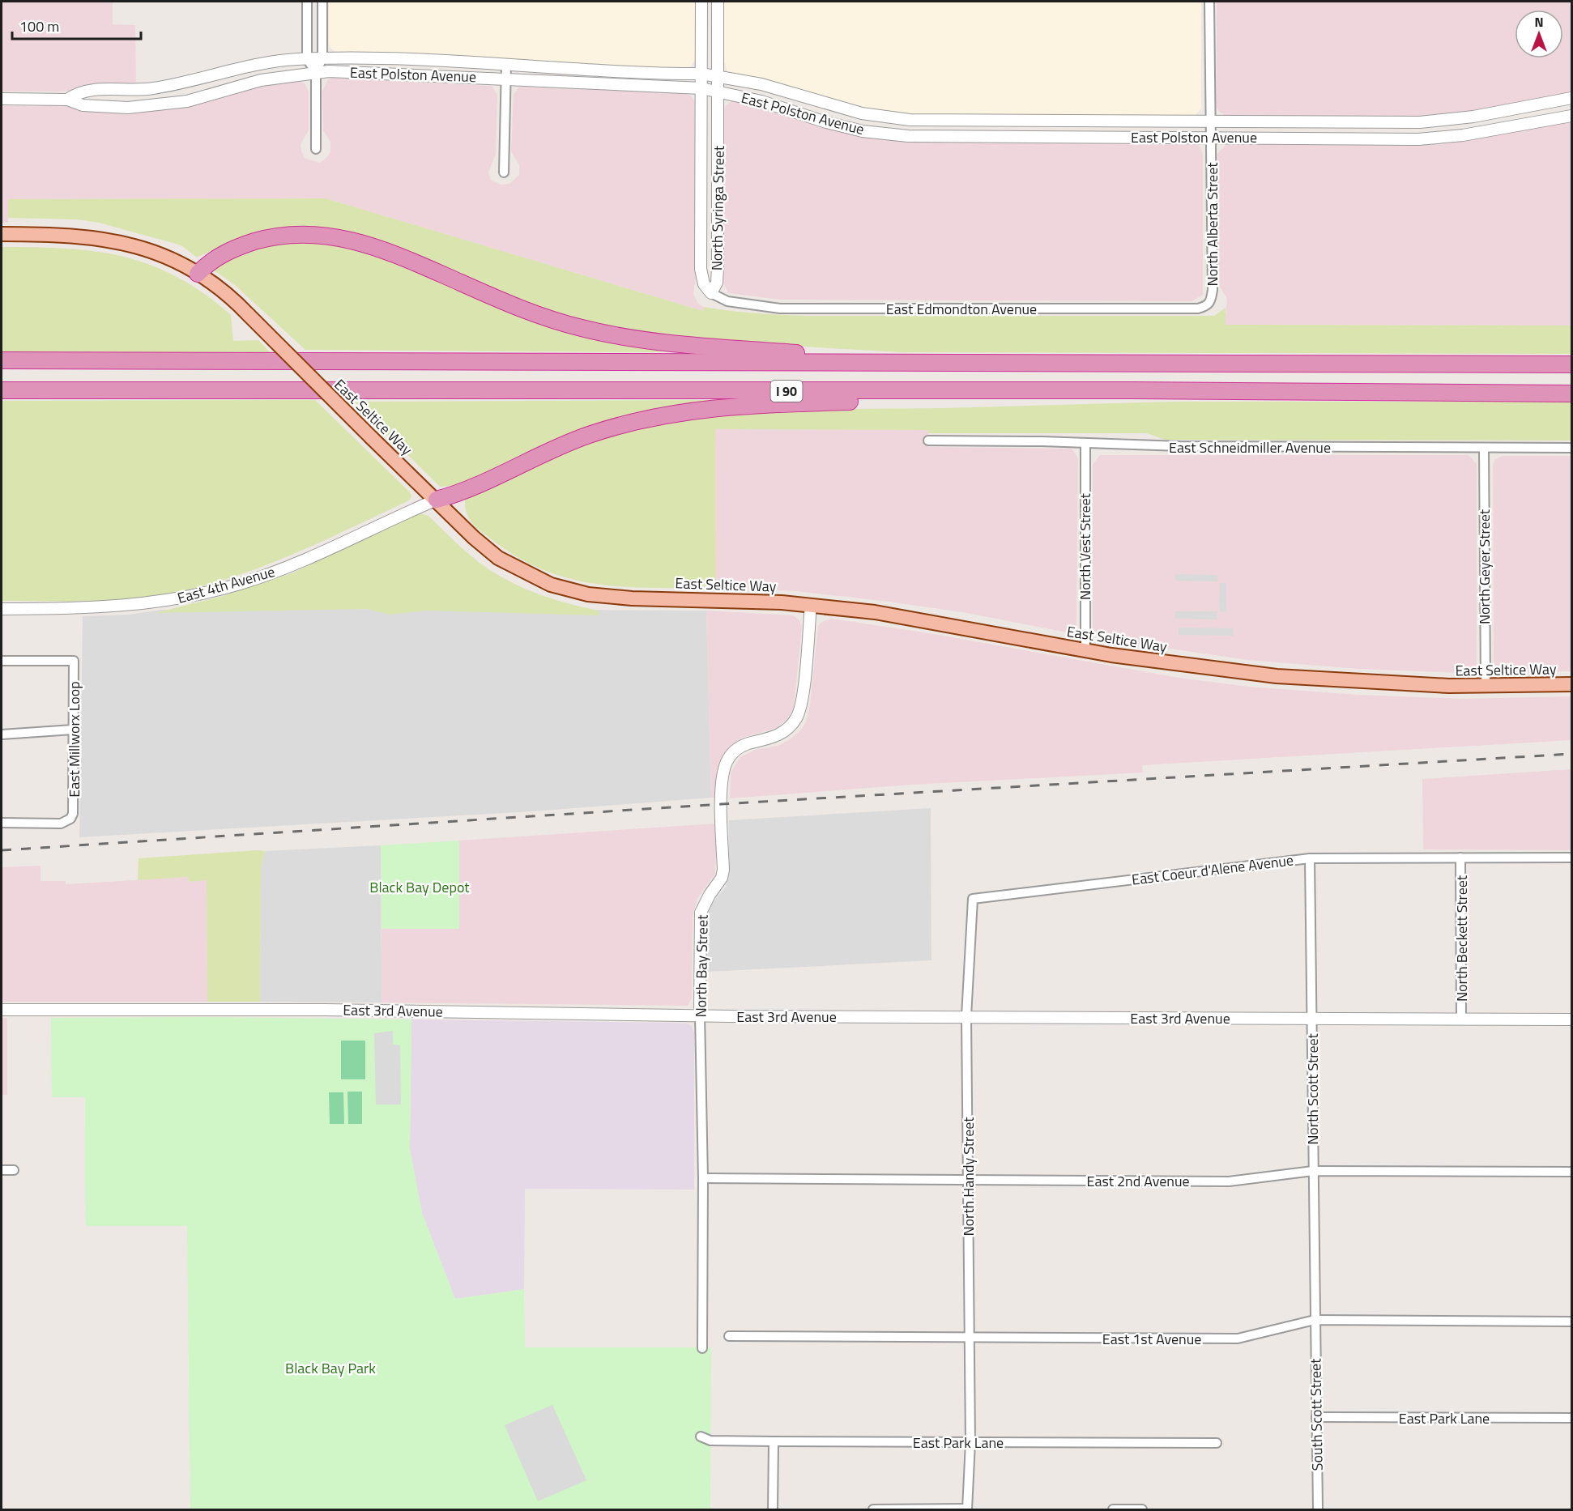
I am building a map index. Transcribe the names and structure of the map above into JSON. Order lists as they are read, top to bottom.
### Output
{
  "streets": {
    "highway": ["I 90"],
    "main road": ["East Seltice Way"],
    "street": [
      "East Polston Avenue",
      "North Syringa Street",
      "North Alberta Street",
      "East Edmondton Avenue",
      "East Schneidmiller Avenue",
      "North Vest Street",
      "North Geyer Street",
      "East 4th Avenue",
      "East Millworx Loop",
      "East Coeur d'Alene Avenue",
      "North Beckett Street",
      "North Bay Street",
      "East 3rd Avenue",
      "North Scott Street",
      "North Handy Street",
      "East 2nd Avenue",
      "East 1st Avenue",
      "South Scott Street",
      "East Park Lane"
    ]
  },
  "crossings": [
    ["East Polston Avenue", "North Syringa Street"],
    ["East Polston Avenue", "North Alberta Street"],
    ["North Syringa Street", "East Edmondton Avenue"],
    ["North Alberta Street", "East Edmondton Avenue"],
    ["East Seltice Way", "North Vest Street"],
    ["East Seltice Way", "North Geyer Street"],
    ["East Seltice Way", "East 4th Avenue"],
    ["East Seltice Way", "North Bay Street"],
    ["East Schneidmiller Avenue", "North Vest Street"],
    ["East Schneidmiller Avenue", "North Geyer Street"],
    ["East Coeur d'Alene Avenue", "North Beckett Street"],
    ["East Coeur d'Alene Avenue", "East 3rd Avenue"],
    ["East Coeur d'Alene Avenue", "North Scott Street"],
    ["East Coeur d'Alene Avenue", "North Handy Street"],
    ["North Beckett Street", "East 3rd Avenue"],
    ["North Bay Street", "East 3rd Avenue"],
    ["North Bay Street", "East 2nd Avenue"],
    ["East 3rd Avenue", "North Scott Street"],
    ["East 3rd Avenue", "North Handy Street"],
    ["North Scott Street", "East 2nd Avenue"],
    ["North Scott Street", "East 1st Avenue"],
    ["North Scott Street", "South Scott Street"],
    ["North Handy Street", "East 2nd Avenue"],
    ["North Handy Street", "East 1st Avenue"],
    ["North Handy Street", "East Park Lane"],
    ["East 1st Avenue", "South Scott Street"],
    ["South Scott Street", "East Park Lane"]
  ],
  "parks": ["Black Bay Depot", "Black Bay Park"],
  "scale_bar": "100 m",
  "north": "top"
}
